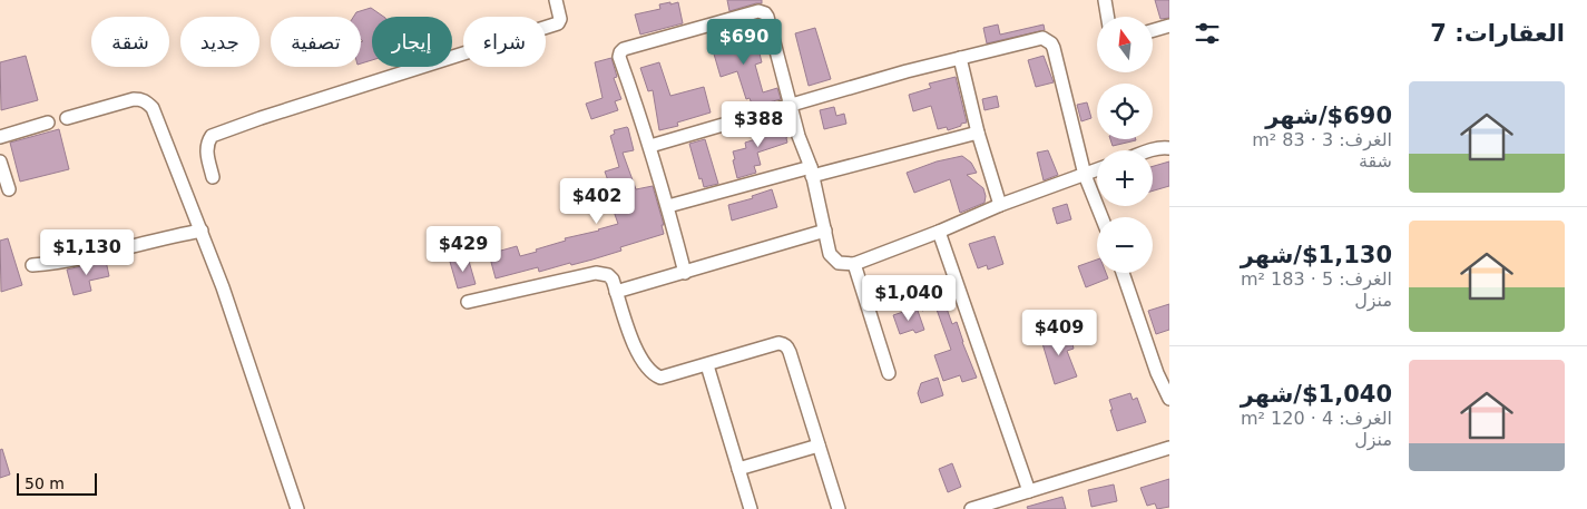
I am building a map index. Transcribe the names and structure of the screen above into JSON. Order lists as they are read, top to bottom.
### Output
{
  "scale_bar": "50 m",
  "north": "top",
  "page": {
    "heading": "العقارات: 7",
    "map_buttons": ["+", "−"],
    "chip": [
      "شراء",
      "إيجار",
      "تصفية",
      "جديد",
      "شقة"
    ],
    "price": [
      "$690",
      "$388",
      "$402",
      "$429",
      "$1,130",
      "$1,040",
      "$409"
    ],
    "list": [
      {
        "name": "$690/شهر",
        "note": "الغرف: 3 · 83 m² · شقة"
      },
      {
        "name": "$1,130/شهر",
        "note": "الغرف: 5 · 183 m² · منزل"
      },
      {
        "name": "$1,040/شهر",
        "note": "الغرف: 4 · 120 m² · منزل"
      }
    ],
    "scale": "50 m"
  }
}
